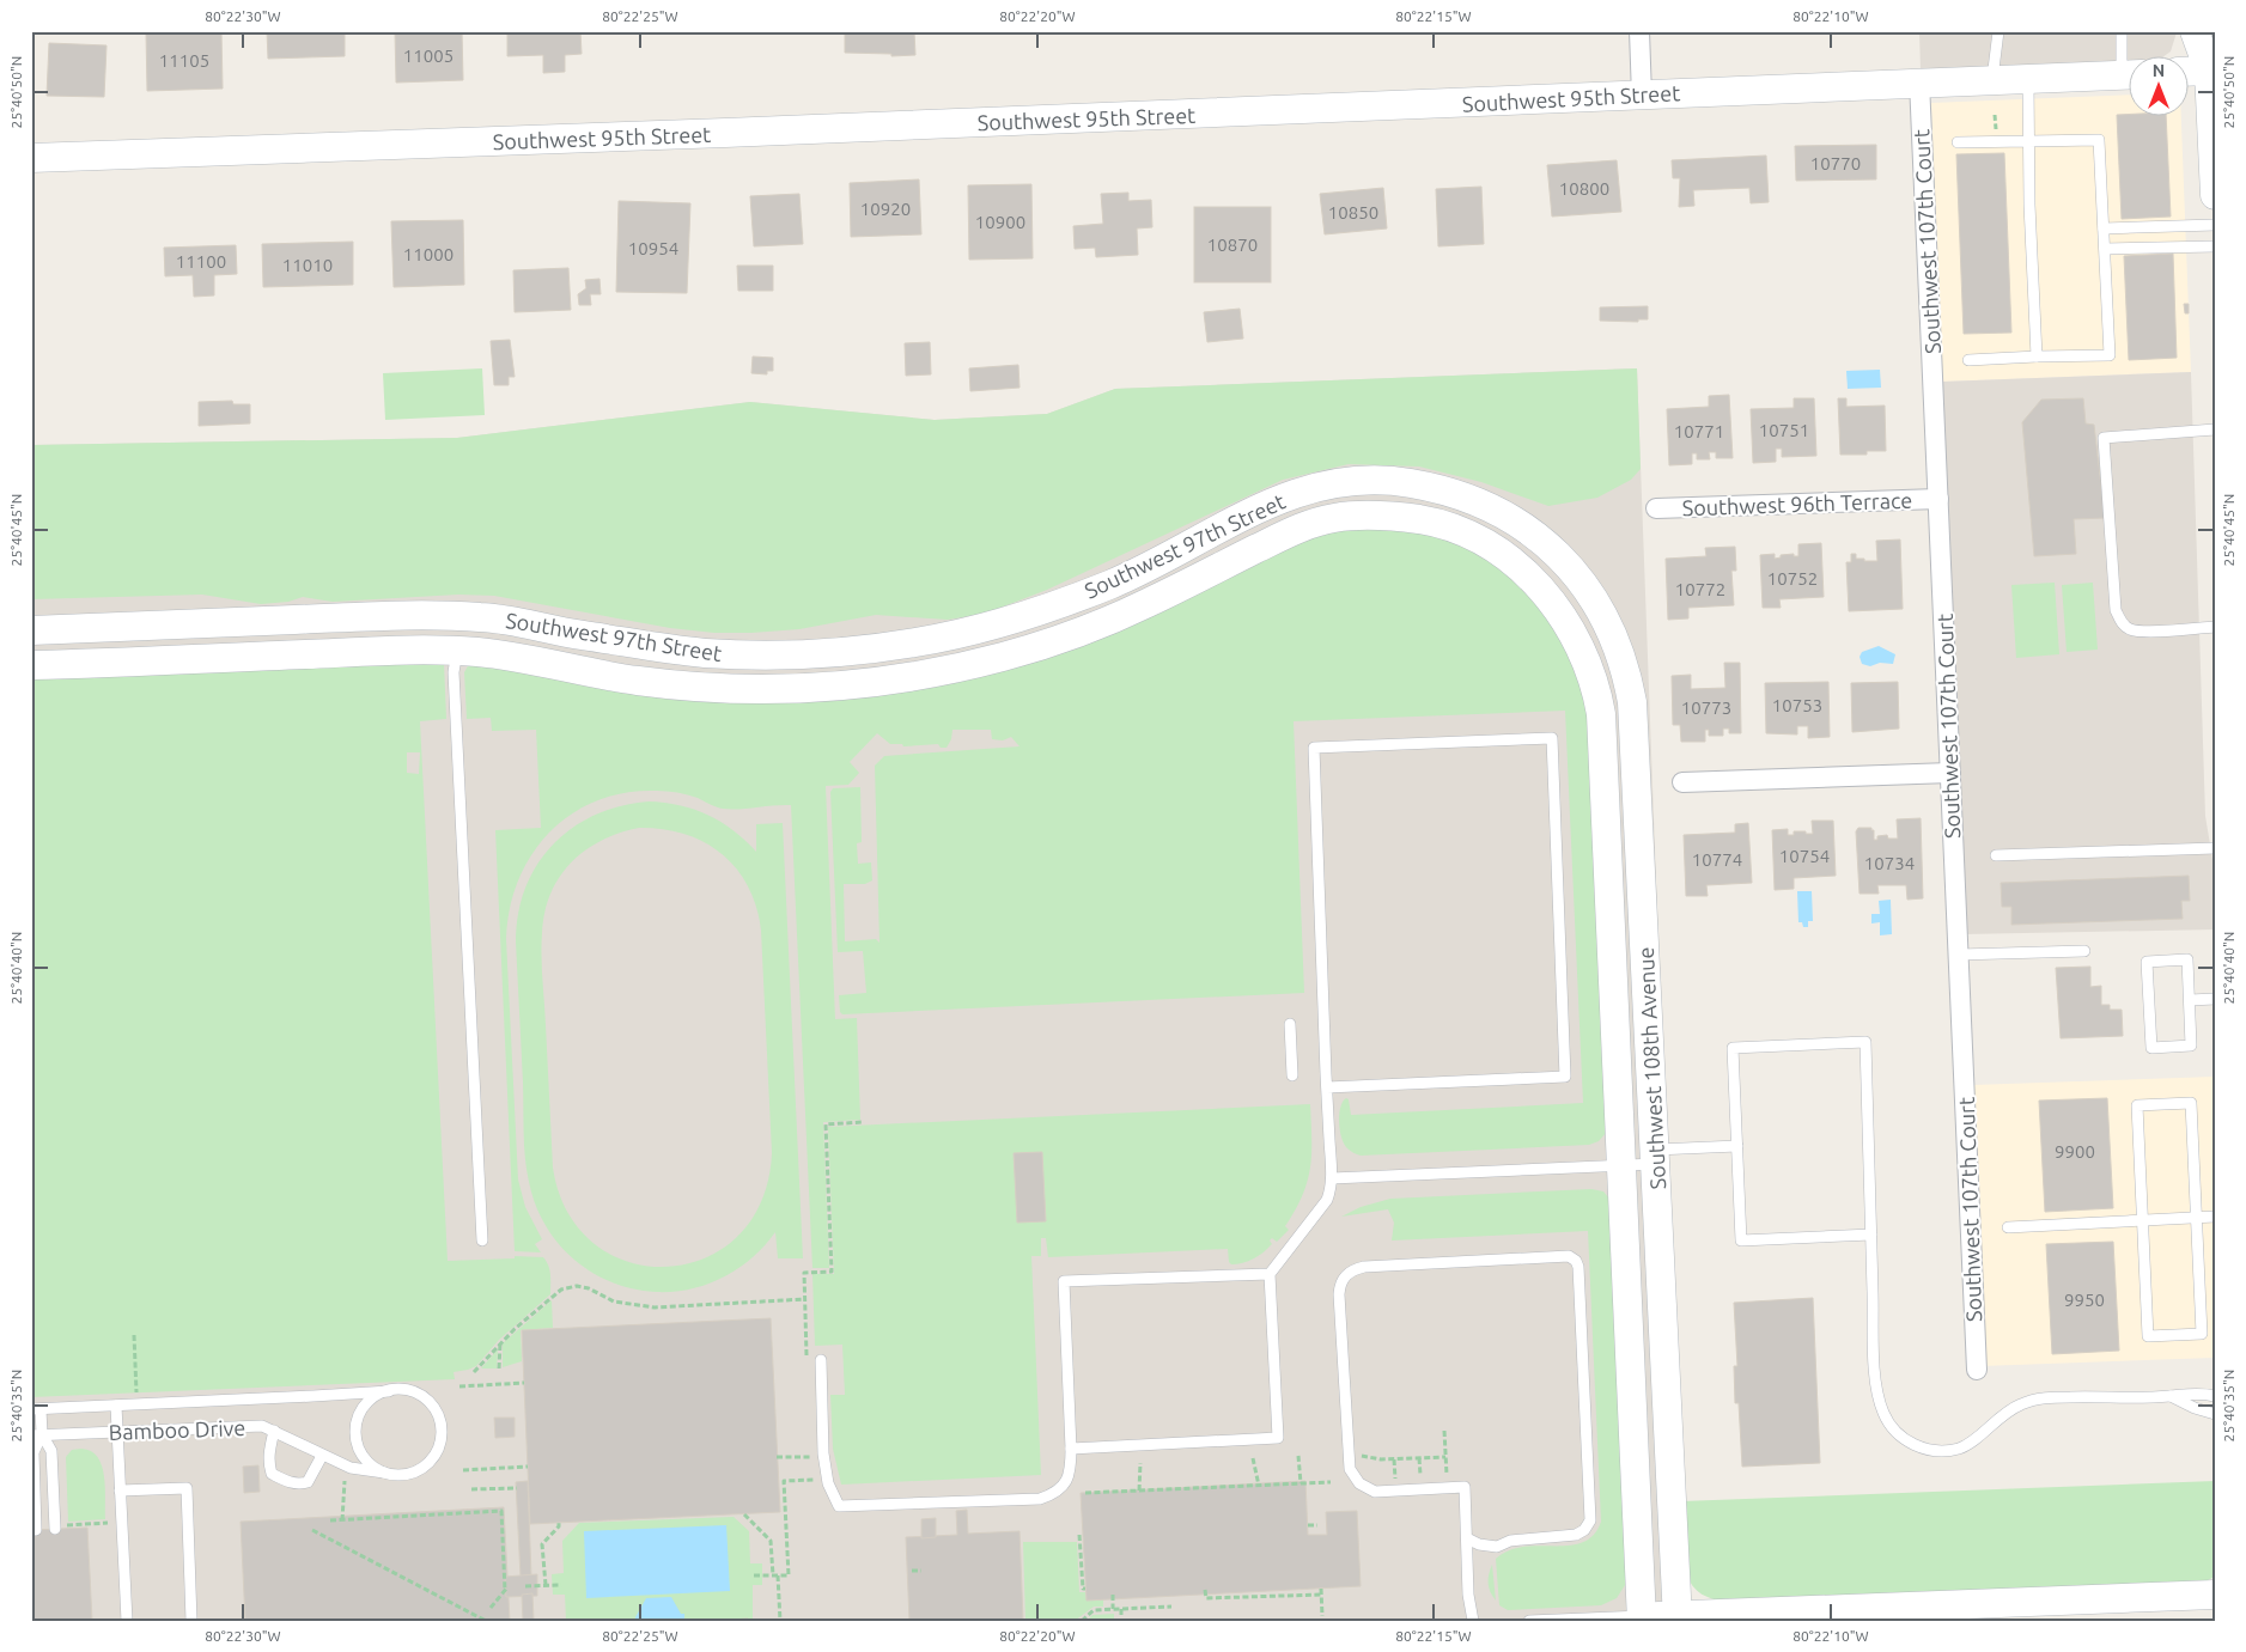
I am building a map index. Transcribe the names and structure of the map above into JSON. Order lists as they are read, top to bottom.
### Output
{
  "streets": {
    "street": [
      "Southwest 95th Street",
      "Southwest 107th Court",
      "Southwest 96th Terrace",
      "Southwest 97th Street",
      "Southwest 108th Avenue"
    ],
    "lane": ["Bamboo Drive"]
  },
  "crossings": [
    ["Southwest 95th Street", "Southwest 107th Court"],
    ["Southwest 107th Court", "Southwest 96th Terrace"],
    ["Southwest 97th Street", "Southwest 108th Avenue"]
  ],
  "house_numbers": [
    "11005",
    "11105",
    "10770",
    "10800",
    "10920",
    "10850",
    "10900",
    "10870",
    "10954",
    "11000",
    "11100",
    "11010",
    "10751",
    "10771",
    "10752",
    "10772",
    "10753",
    "10773",
    "10754",
    "10774",
    "10734",
    "9900",
    "9950"
  ],
  "north": "top",
  "coordinates": [
    "80°22'30\"W",
    "80°22'25\"W",
    "80°22'20\"W",
    "80°22'15\"W",
    "80°22'10\"W",
    "25°40'50\"N",
    "25°40'45\"N",
    "25°40'40\"N",
    "25°40'35\"N"
  ]
}
